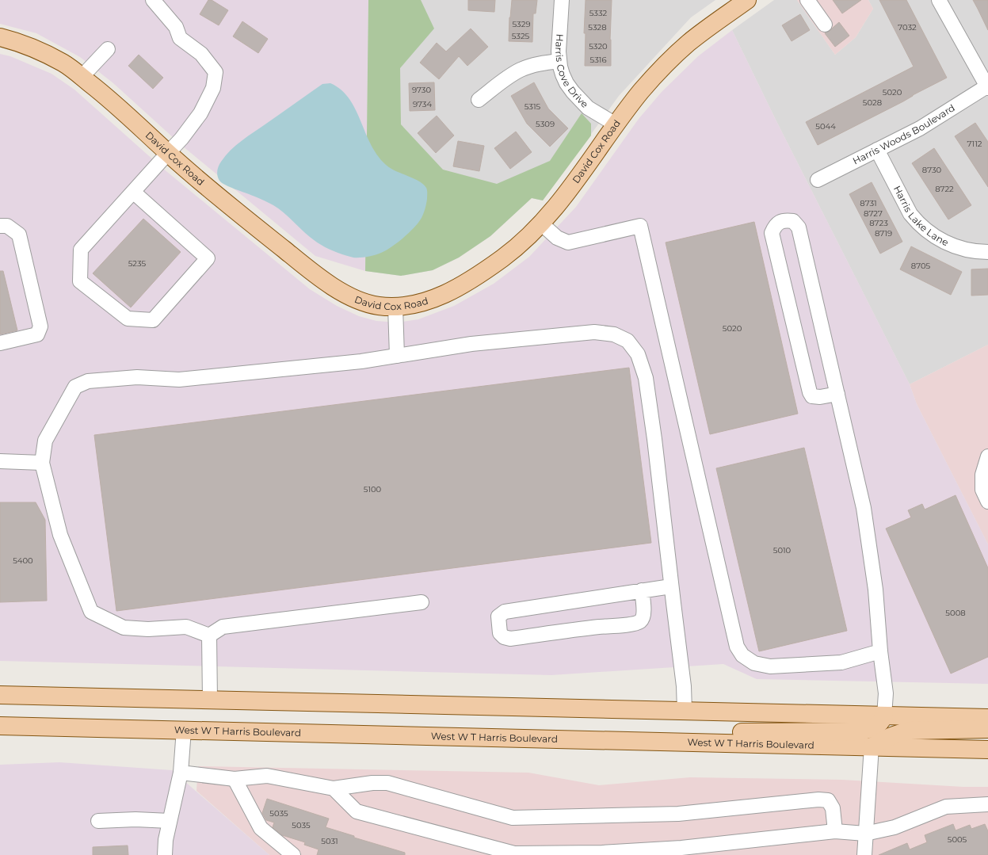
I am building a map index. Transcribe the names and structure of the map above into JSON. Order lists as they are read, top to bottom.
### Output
{
  "streets": {
    "main road": ["David Cox Road", "West W T Harris Boulevard"],
    "street": ["Harris Cove Drive", "Harris Woods Boulevard", "Harris Lake Lane"]
  },
  "crossings": [
    ["Harris Cove Drive", "David Cox Road"],
    ["Harris Woods Boulevard", "Harris Lake Lane"]
  ],
  "house_numbers": [
    "5332",
    "5329",
    "5328",
    "7032",
    "5325",
    "5320",
    "5316",
    "9730",
    "5020",
    "5028",
    "9734",
    "5315",
    "5309",
    "5044",
    "7112",
    "8730",
    "8722",
    "8731",
    "8727",
    "8723",
    "8719",
    "5235",
    "8705",
    "5020",
    "5100",
    "5010",
    "5400",
    "5008",
    "5035",
    "5035",
    "5005",
    "5031"
  ]
}
